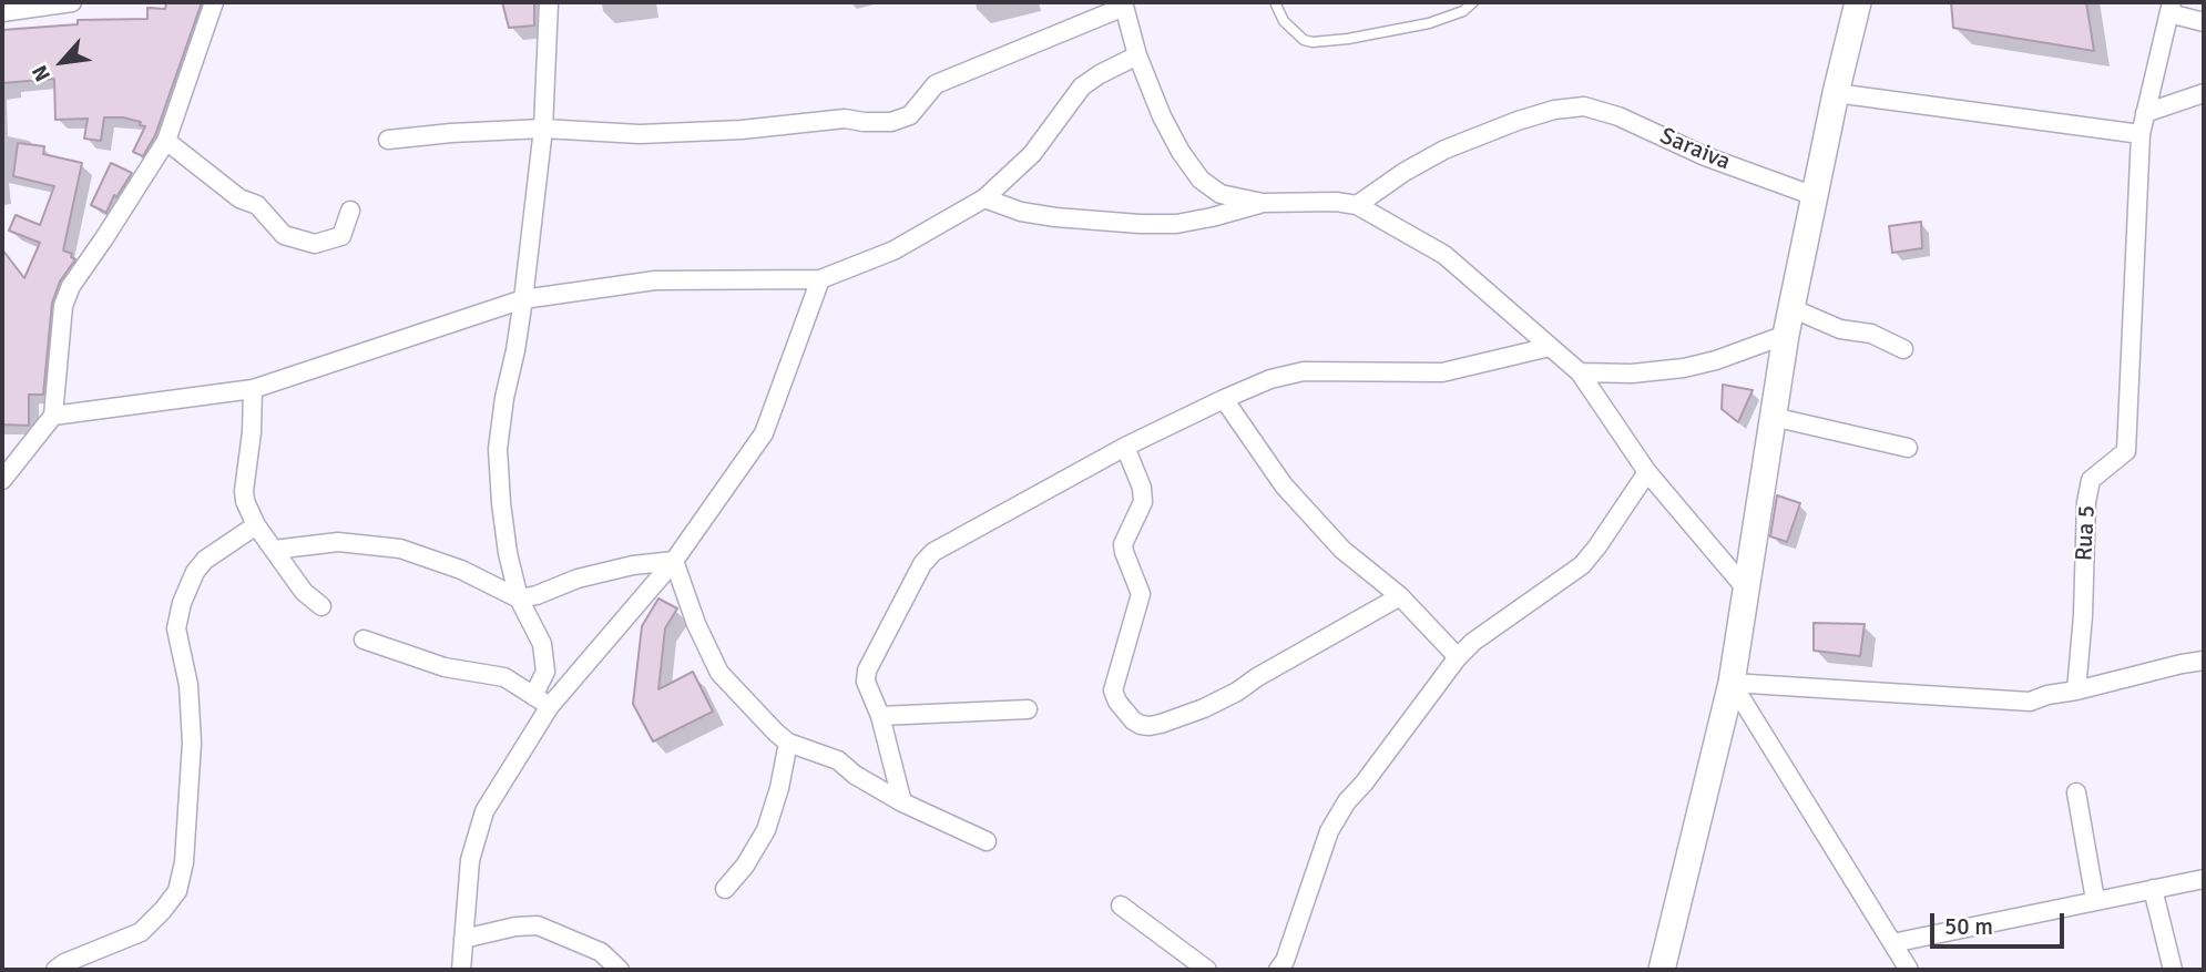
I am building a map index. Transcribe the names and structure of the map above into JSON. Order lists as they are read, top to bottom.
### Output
{
  "streets": {
    "street": ["Rua 5"]
  },
  "scale_bar": "50 m",
  "north": "bottom left"
}
